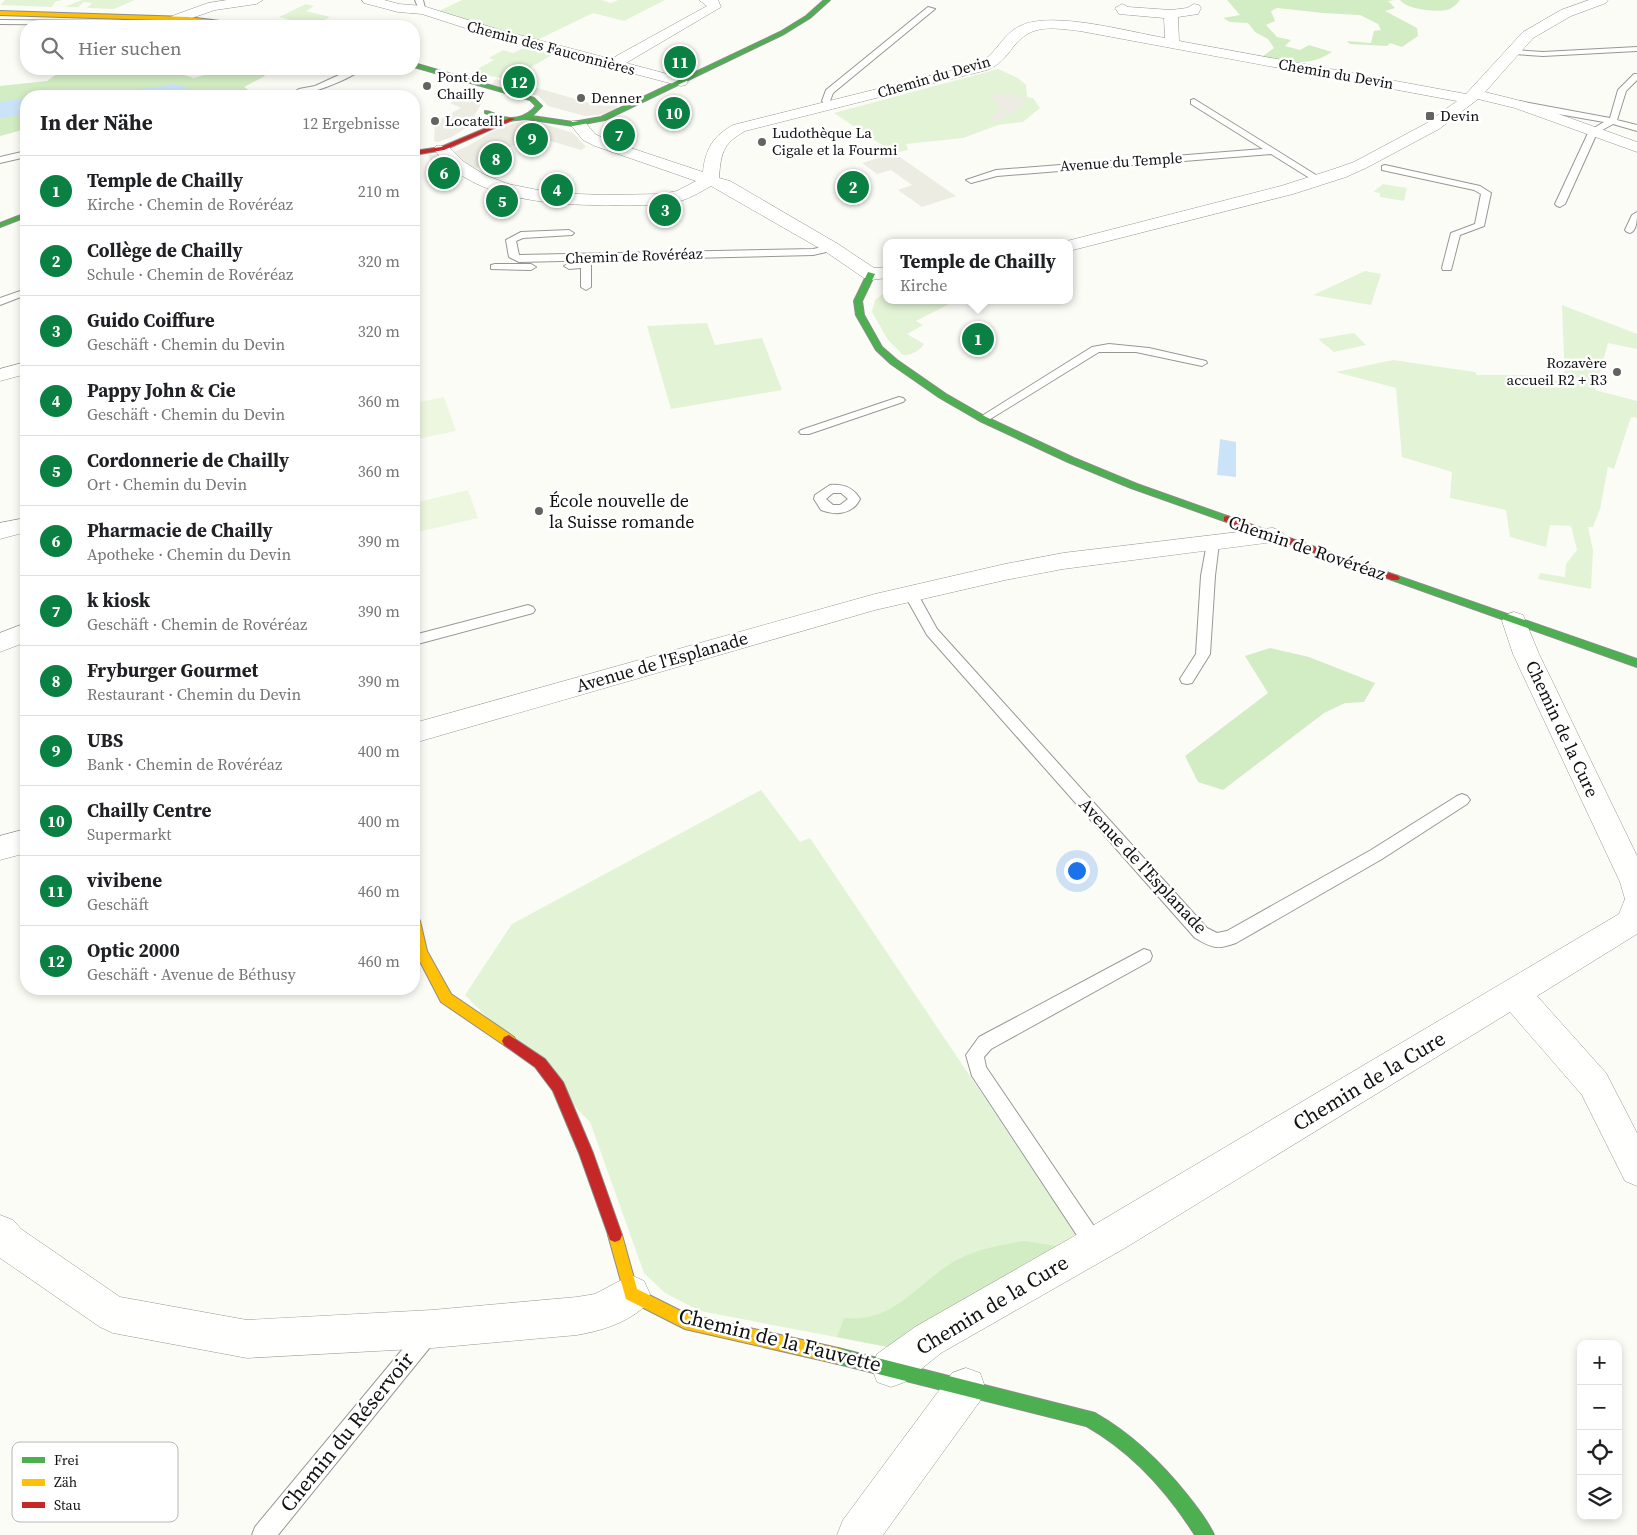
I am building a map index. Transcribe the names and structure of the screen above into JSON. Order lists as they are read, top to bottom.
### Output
{
  "streets": {
    "street": [
      "Chemin des Fauconnières",
      "Chemin du Devin",
      "Chemin de Rovéréaz",
      "Avenue de l'Esplanade",
      "Chemin de la Cure",
      "Chemin de la Fauvette",
      "Chemin du Réservoir"
    ],
    "lane": ["Avenue du Temple"]
  },
  "crossings": [
    ["Chemin du Devin", "Chemin de Rovéréaz"],
    ["Chemin de Rovéréaz", "Avenue de l'Esplanade"],
    ["Chemin de Rovéréaz", "Chemin de la Cure"],
    ["Chemin de la Cure", "Chemin de la Fauvette"],
    ["Chemin de la Fauvette", "Chemin du Réservoir"]
  ],
  "places": {
    "other": [
      "Pont de Chailly",
      "Denner",
      "Locatelli",
      "Ludothèque La Cigale et la Fourmi",
      "Rozavère accueil R2 + R3",
      "École nouvelle de la Suisse romande"
    ],
    "transit": ["Devin"]
  },
  "legend": ["Frei", "Zäh", "Stau"],
  "page": {
    "search": "Hier suchen",
    "pins": [
      "11",
      "12",
      "10",
      "7",
      "9",
      "8",
      "6",
      "2",
      "4",
      "5",
      "3",
      "1"
    ],
    "heading": ["In der Nähe", "12 Ergebnisse"],
    "list": [
      {
        "mark": "1",
        "name": "Temple de Chailly",
        "note": "Kirche · Chemin de Rovéréaz",
        "value": "210 m"
      },
      {
        "mark": "2",
        "name": "Collège de Chailly",
        "note": "Schule · Chemin de Rovéréaz",
        "value": "320 m"
      },
      {
        "mark": "3",
        "name": "Guido Coiffure",
        "note": "Geschäft · Chemin du Devin",
        "value": "320 m"
      },
      {
        "mark": "4",
        "name": "Pappy John & Cie",
        "note": "Geschäft · Chemin du Devin",
        "value": "360 m"
      },
      {
        "mark": "5",
        "name": "Cordonnerie de Chailly",
        "note": "Ort · Chemin du Devin",
        "value": "360 m"
      },
      {
        "mark": "6",
        "name": "Pharmacie de Chailly",
        "note": "Apotheke · Chemin du Devin",
        "value": "390 m"
      },
      {
        "mark": "7",
        "name": "k kiosk",
        "note": "Geschäft · Chemin de Rovéréaz",
        "value": "390 m"
      },
      {
        "mark": "8",
        "name": "Fryburger Gourmet",
        "note": "Restaurant · Chemin du Devin",
        "value": "390 m"
      },
      {
        "mark": "9",
        "name": "UBS",
        "note": "Bank · Chemin de Rovéréaz",
        "value": "400 m"
      },
      {
        "mark": "10",
        "name": "Chailly Centre",
        "note": "Supermarkt",
        "value": "400 m"
      },
      {
        "mark": "11",
        "name": "vivibene",
        "note": "Geschäft",
        "value": "460 m"
      },
      {
        "mark": "12",
        "name": "Optic 2000",
        "note": "Geschäft · Avenue de Béthusy",
        "value": "460 m"
      }
    ],
    "popup": ["Temple de Chailly", "Kirche"],
    "map_buttons": ["+", "−"]
  }
}
